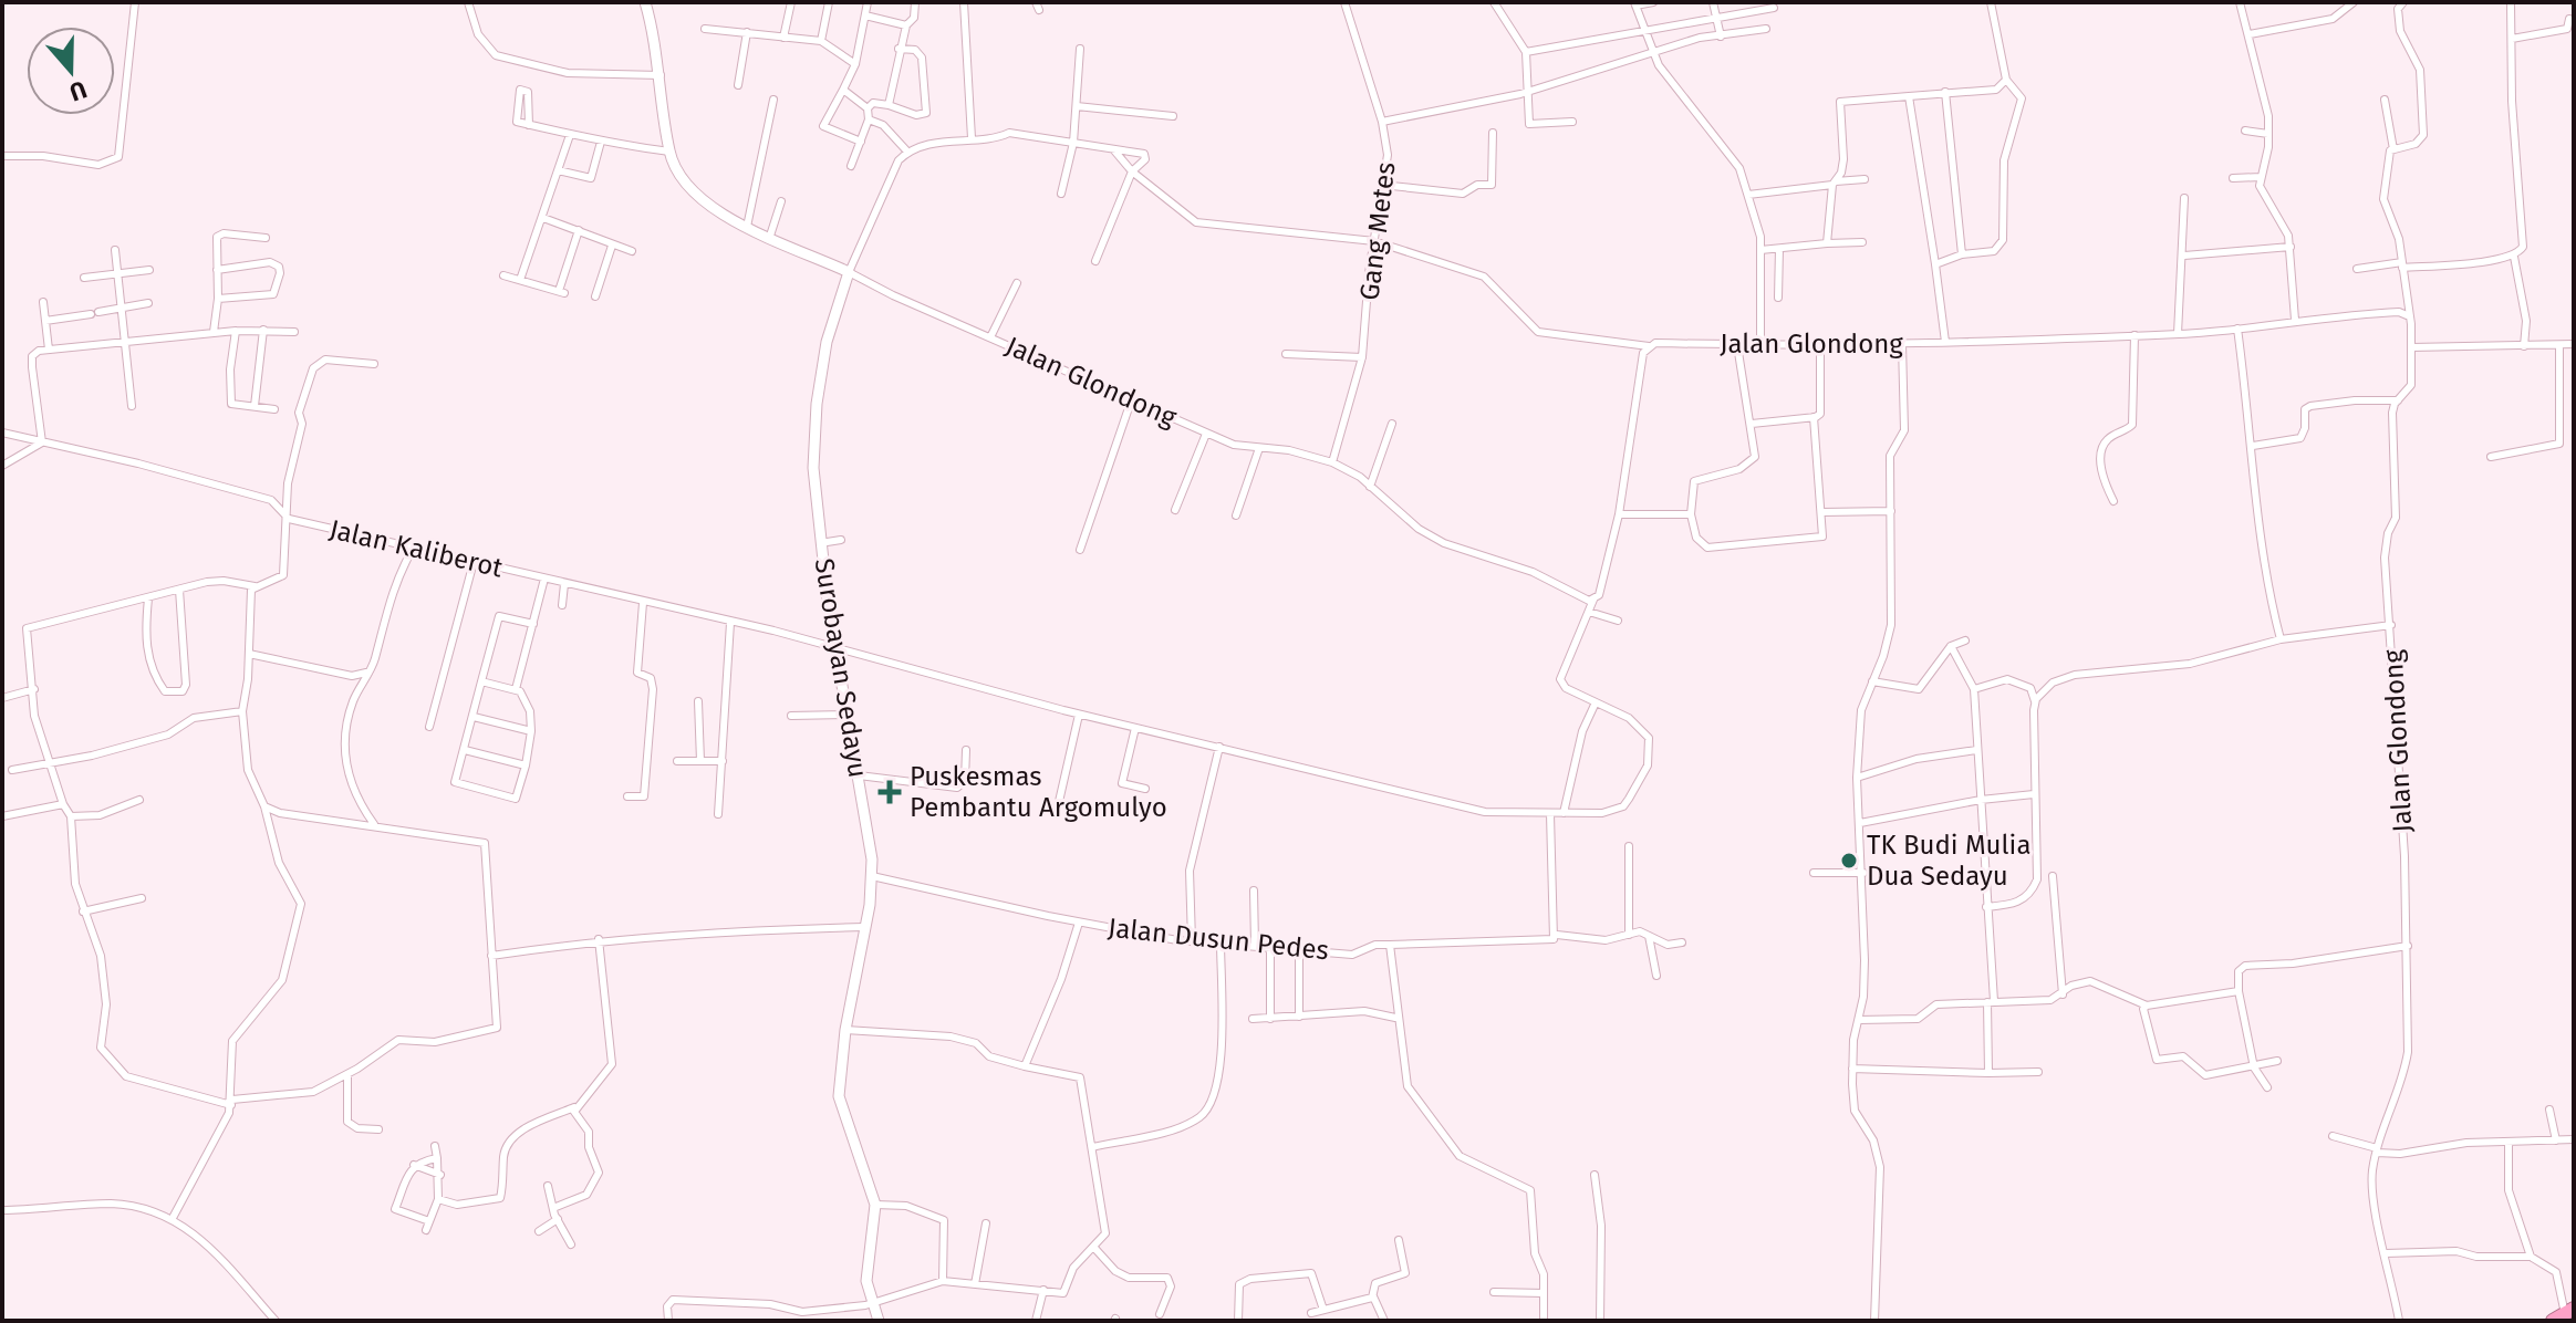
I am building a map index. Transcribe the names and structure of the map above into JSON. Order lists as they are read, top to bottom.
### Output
{
  "streets": {
    "main road": ["Jalan Glondong", "Surobayan Sedayu"],
    "street": ["Gang Metes", "Jalan Kaliberot", "Jalan Dusun Pedes"]
  },
  "crossings": [
    ["Gang Metes", "Jalan Glondong"],
    ["Jalan Glondong", "Surobayan Sedayu"],
    ["Jalan Kaliberot", "Surobayan Sedayu"],
    ["Surobayan Sedayu", "Jalan Dusun Pedes"]
  ],
  "places": {
    "health": ["Puskesmas Pembantu Argomulyo"],
    "other": ["TK Budi Mulia Dua Sedayu"]
  },
  "north": "bottom"
}
